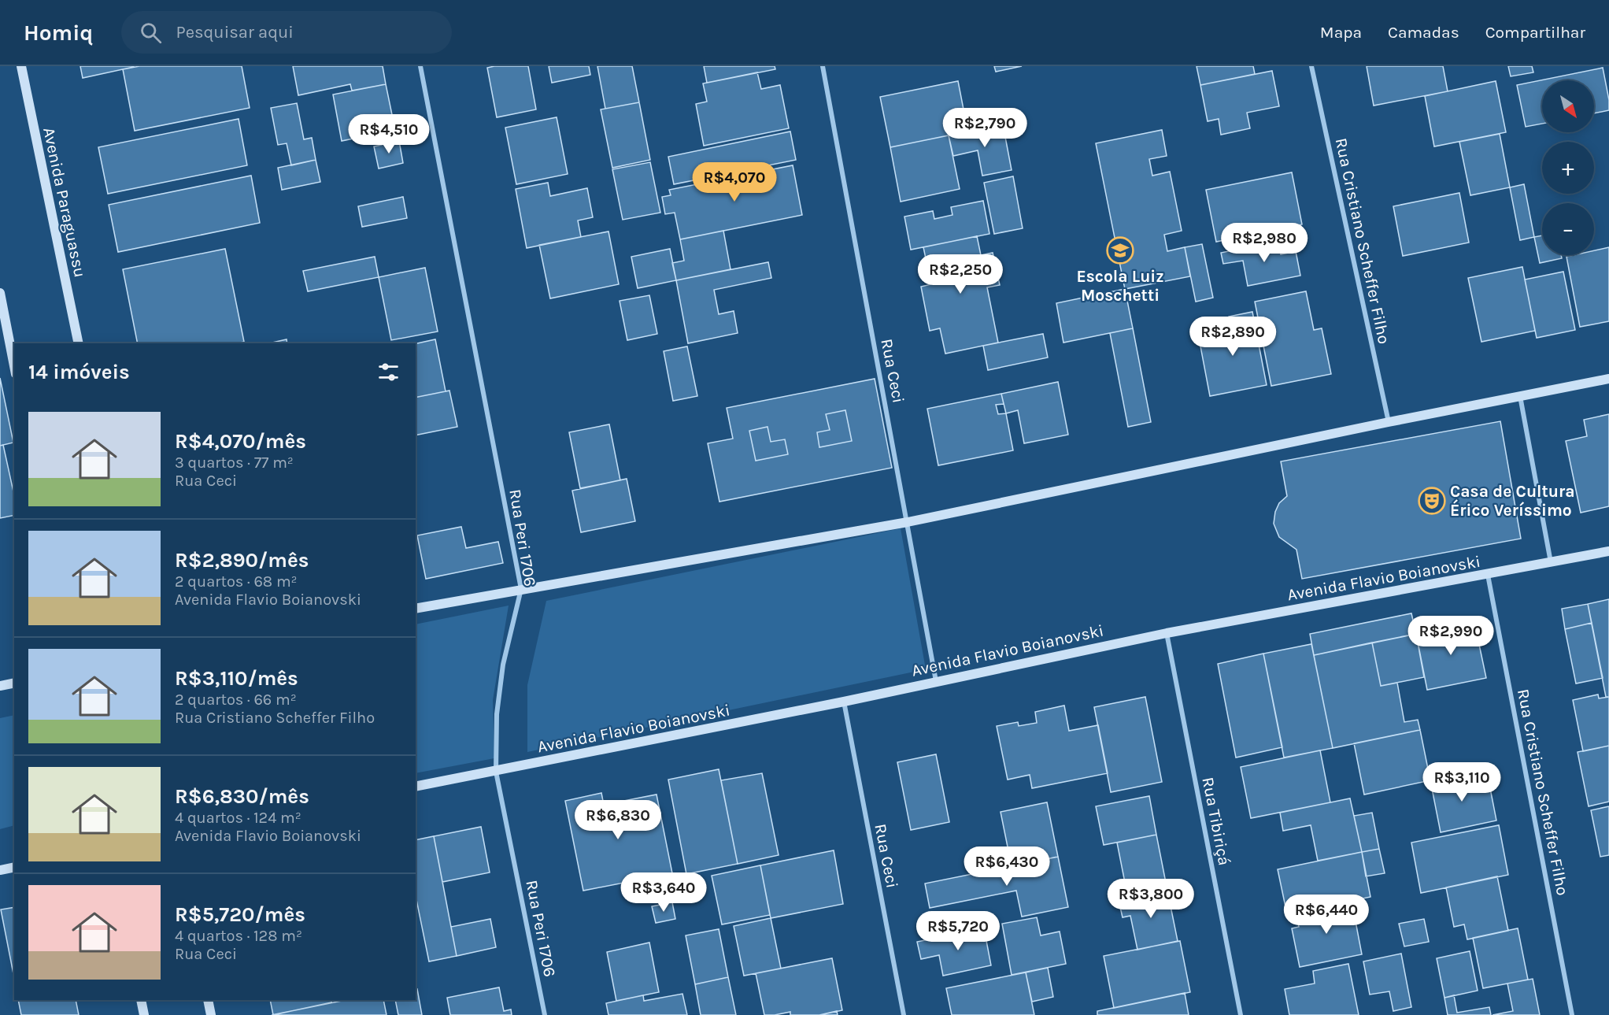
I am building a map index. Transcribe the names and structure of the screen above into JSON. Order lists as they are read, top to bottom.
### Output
{
  "streets": {
    "street": [
      "Avenida Paraguassu",
      "Rua Cristiano Scheffer Filho",
      "Rua Ceci",
      "Rua Peri 1706",
      "Avenida Flavio Boianovski",
      "Rua Tibiriçá"
    ]
  },
  "crossings": [
    ["Rua Cristiano Scheffer Filho", "Avenida Flavio Boianovski"],
    ["Rua Ceci", "Avenida Flavio Boianovski"],
    ["Rua Peri 1706", "Avenida Flavio Boianovski"],
    ["Avenida Flavio Boianovski", "Rua Tibiriçá"]
  ],
  "places": {
    "school or university": ["Escola Luiz Moschetti"],
    "theatre": ["Casa de Cultura Érico Veríssimo"]
  },
  "north": "bottom right",
  "page": {
    "header": "Homiq",
    "search": "Pesquisar aqui",
    "nav": ["Mapa", "Camadas", "Compartilhar"],
    "map_buttons": ["+", "−"],
    "price": [
      "R$2,790",
      "R$4,510",
      "R$4,070",
      "R$2,980",
      "R$2,250",
      "R$2,890",
      "R$2,990",
      "R$3,110",
      "R$6,830",
      "R$6,430",
      "R$3,640",
      "R$3,800",
      "R$6,440",
      "R$5,720"
    ],
    "heading": "14 imóveis",
    "list": [
      {
        "name": "R$4,070/mês",
        "note": "3 quartos · 77 m² · Rua Ceci"
      },
      {
        "name": "R$2,890/mês",
        "note": "2 quartos · 68 m² · Avenida Flavio Boianovski"
      },
      {
        "name": "R$3,110/mês",
        "note": "2 quartos · 66 m² · Rua Cristiano Scheffer Filho"
      },
      {
        "name": "R$6,830/mês",
        "note": "4 quartos · 124 m² · Avenida Flavio Boianovski"
      },
      {
        "name": "R$5,720/mês",
        "note": "4 quartos · 128 m² · Rua Ceci"
      }
    ]
  }
}
